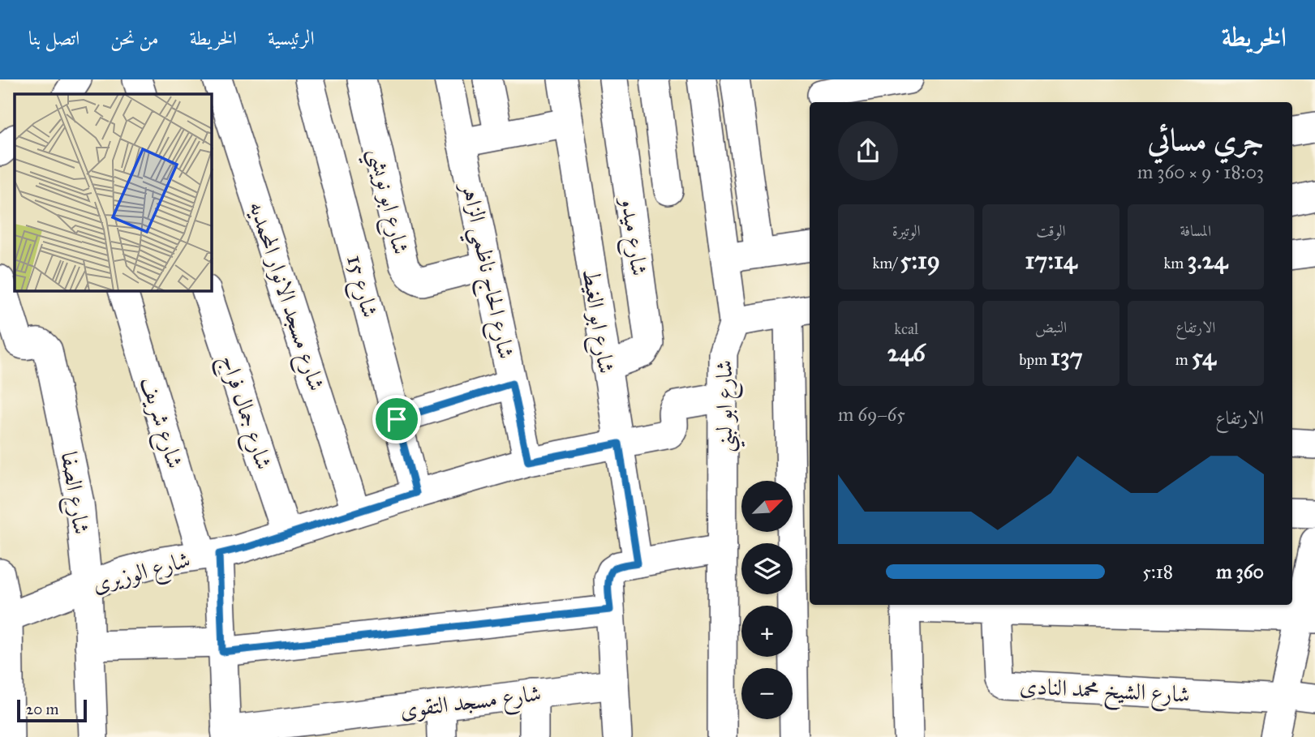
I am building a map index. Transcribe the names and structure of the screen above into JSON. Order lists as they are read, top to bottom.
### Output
{
  "streets": {
    "street": [
      "شارع ابو نويشي",
      "شارع ميدو",
      "شارع الحاج ناظمي الزاهر",
      "شارع 15",
      "شارع مسجد الانوار المحمديه",
      "شارع ابو الغيط",
      "شارع ابو لبني",
      "شارع جمال فراج",
      "شارع شريف",
      "شارع الصفا",
      "شارع الوزيرى",
      "شارع الشيخ محمد النادى",
      "شارع مسجد التقوى"
    ]
  },
  "crossings": [
    ["شارع ابو نويشي", "شارع الحاج ناظمي الزاهر"],
    ["شارع ميدو", "شارع ابو الغيط"],
    ["شارع الحاج ناظمي الزاهر", "شارع الوزيرى"],
    ["شارع 15", "شارع الوزيرى"],
    ["شارع مسجد الانوار المحمديه", "شارع الوزيرى"],
    ["شارع ابو الغيط", "شارع الوزيرى"],
    ["شارع ابو لبني", "شارع الوزيرى"],
    ["شارع جمال فراج", "شارع الوزيرى"],
    ["شارع شريف", "شارع الوزيرى"],
    ["شارع شريف", "شارع مسجد التقوى"],
    ["شارع الصفا", "شارع الوزيرى"]
  ],
  "scale_bar": "20 m",
  "north": "top right",
  "page": {
    "header": "الخريطة",
    "nav": [
      "الرئيسية",
      "الخريطة",
      "من نحن",
      "اتصل بنا"
    ],
    "heading": ["جري مسائي", "18:03 · 9 × 360 m"],
    "stats": [
      ["المسافة", "3.24 km"],
      ["الوقت", "17:14"],
      ["الوتيرة", "5:19 /km"],
      ["الارتفاع", "54 m"],
      ["النبض", "137 bpm"],
      ["kcal", "246"]
    ],
    "chart": ["الارتفاع", "65–69 m"],
    "map_buttons": ["+", "−"],
    "list": [
      {
        "name": "360 m",
        "note": "5:18"
      }
    ],
    "scale": "20 m"
  }
}
